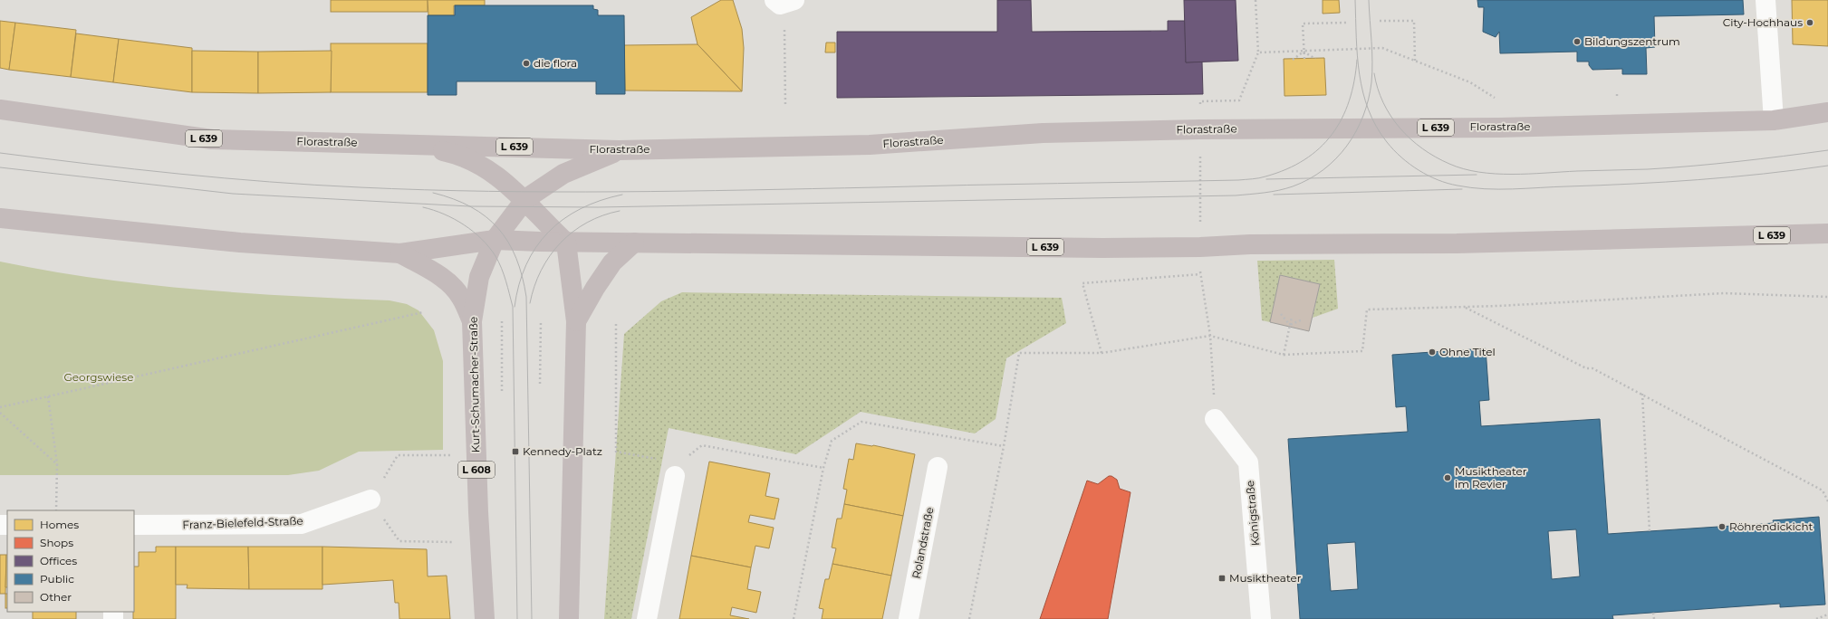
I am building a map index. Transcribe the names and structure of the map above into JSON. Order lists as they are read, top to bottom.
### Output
{
  "streets": {
    "main road": [
      "Florastraße",
      "L 639",
      "Kurt-Schumacher-Straße",
      "L 608"
    ],
    "street": ["Königstraße", "Franz-Bielefeld-Straße", "Rolandstraße"]
  },
  "crossings": [
    ["Florastraße", "Kurt-Schumacher-Straße"],
    ["L 639", "Kurt-Schumacher-Straße"],
    ["L 639", "L 608"],
    ["Kurt-Schumacher-Straße", "L 608"]
  ],
  "parks": ["Georgswiese"],
  "places": {
    "other": [
      "City-Hochhaus",
      "Bildungszentrum",
      "die flora",
      "Ohne Titel",
      "Musiktheater im Revier",
      "Röhrendickicht"
    ],
    "transit": ["Kennedy-Platz", "Musiktheater"]
  },
  "legend": [
    "Homes",
    "Shops",
    "Offices",
    "Public",
    "Other"
  ]
}
